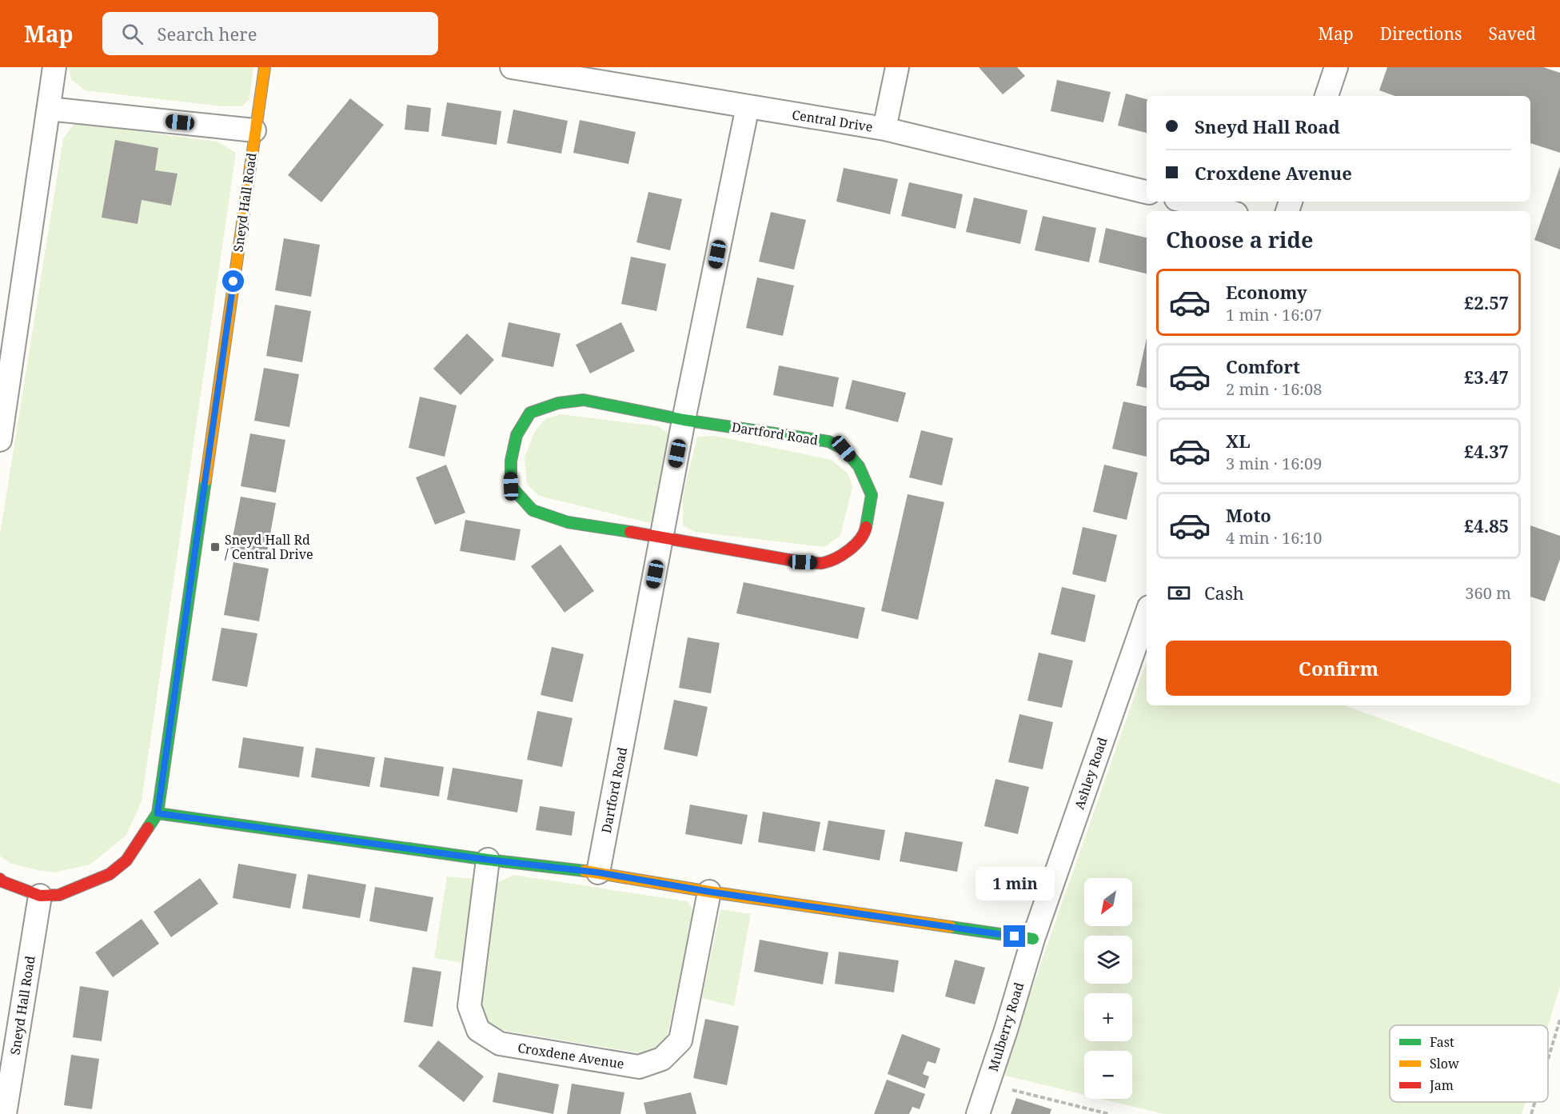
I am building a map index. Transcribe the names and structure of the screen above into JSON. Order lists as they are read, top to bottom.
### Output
{
  "streets": {
    "street": [
      "Central Drive",
      "Sneyd Hall Road",
      "Dartford Road",
      "Ashley Road",
      "Mulberry Road",
      "Croxdene Avenue"
    ]
  },
  "crossings": [
    ["Central Drive", "Dartford Road"],
    ["Ashley Road", "Mulberry Road"]
  ],
  "places": {
    "transit": ["Sneyd Hall Rd / Central Drive"]
  },
  "legend": ["Fast", "Slow", "Jam"],
  "north": "bottom left",
  "page": {
    "header": "Map",
    "search": "Search here",
    "nav": ["Map", "Directions", "Saved"],
    "banner": ["Sneyd Hall Road", "Croxdene Avenue"],
    "heading": "Choose a ride",
    "list": [
      {
        "name": "Economy",
        "note": "1 min · 16:07",
        "value": "£2.57"
      },
      {
        "name": "Comfort",
        "note": "2 min · 16:08",
        "value": "£3.47"
      },
      {
        "name": "XL",
        "note": "3 min · 16:09",
        "value": "£4.37"
      },
      {
        "name": "Moto",
        "note": "4 min · 16:10",
        "value": "£4.85"
      }
    ],
    "pay": ["Cash", "360 m"],
    "buttons": "Confirm",
    "bubble": "1 min",
    "map_buttons": ["+", "−"]
  }
}
